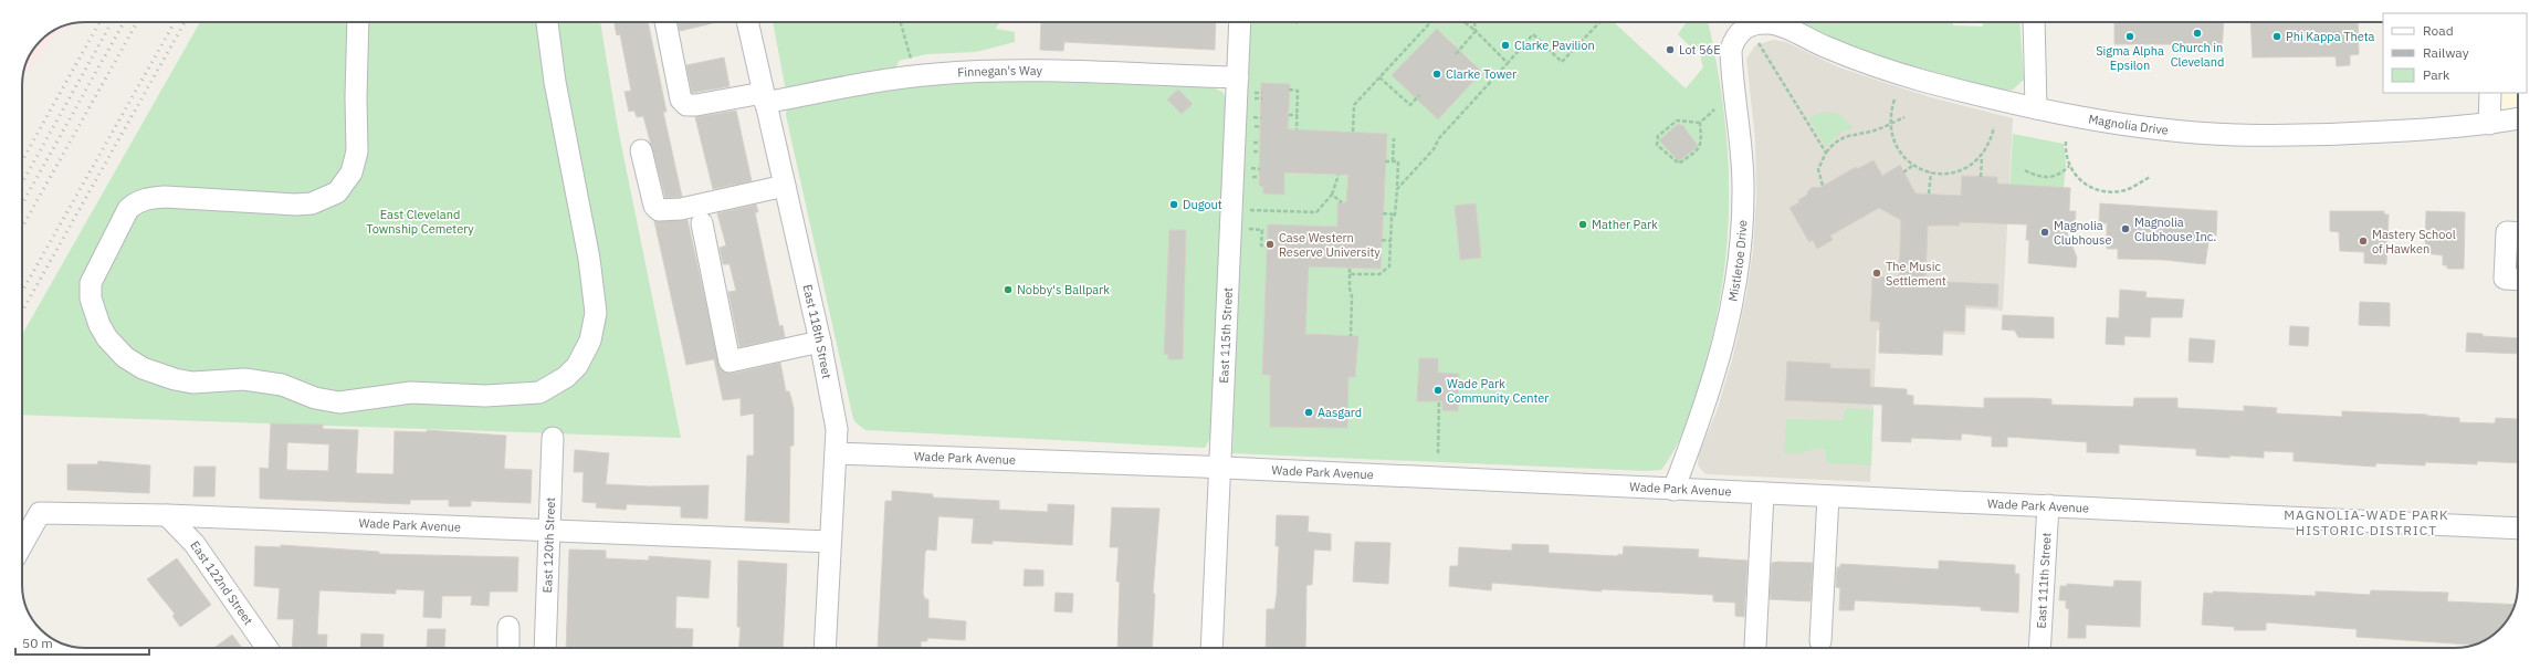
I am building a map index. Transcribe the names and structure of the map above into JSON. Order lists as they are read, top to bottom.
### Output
{
  "streets": {
    "street": [
      "Finnegan's Way",
      "Magnolia Drive",
      "Mistletoe Drive",
      "East 118th Street",
      "East 115th Street",
      "Wade Park Avenue",
      "East 120th Street",
      "East 111th Street",
      "East 122nd Street"
    ]
  },
  "crossings": [
    ["Finnegan's Way", "East 118th Street"],
    ["Finnegan's Way", "East 115th Street"],
    ["Magnolia Drive", "Mistletoe Drive"],
    ["Mistletoe Drive", "Wade Park Avenue"],
    ["East 118th Street", "Wade Park Avenue"],
    ["East 115th Street", "Wade Park Avenue"],
    ["Wade Park Avenue", "East 120th Street"],
    ["Wade Park Avenue", "East 111th Street"],
    ["Wade Park Avenue", "East 122nd Street"]
  ],
  "districts": ["MAGNOLIA-WADE PARK HISTORIC DISTRICT"],
  "parks": ["East Cleveland Township Cemetery"],
  "places": [
    "Church in Cleveland",
    "Sigma Alpha Epsilon",
    "Phi Kappa Theta",
    "Clarke Pavilion",
    "Lot 56E",
    "Clarke Tower",
    "Dugout",
    "Mather Park",
    "Magnolia Clubhouse Inc.",
    "Magnolia Clubhouse",
    "Mastery School of Hawken",
    "Case Western Reserve University",
    "The Music Settlement",
    "Nobby's Ballpark",
    "Wade Park Community Center",
    "Aasgard"
  ],
  "legend": ["Road", "Railway", "Park"],
  "scale_bar": "50 m"
}
